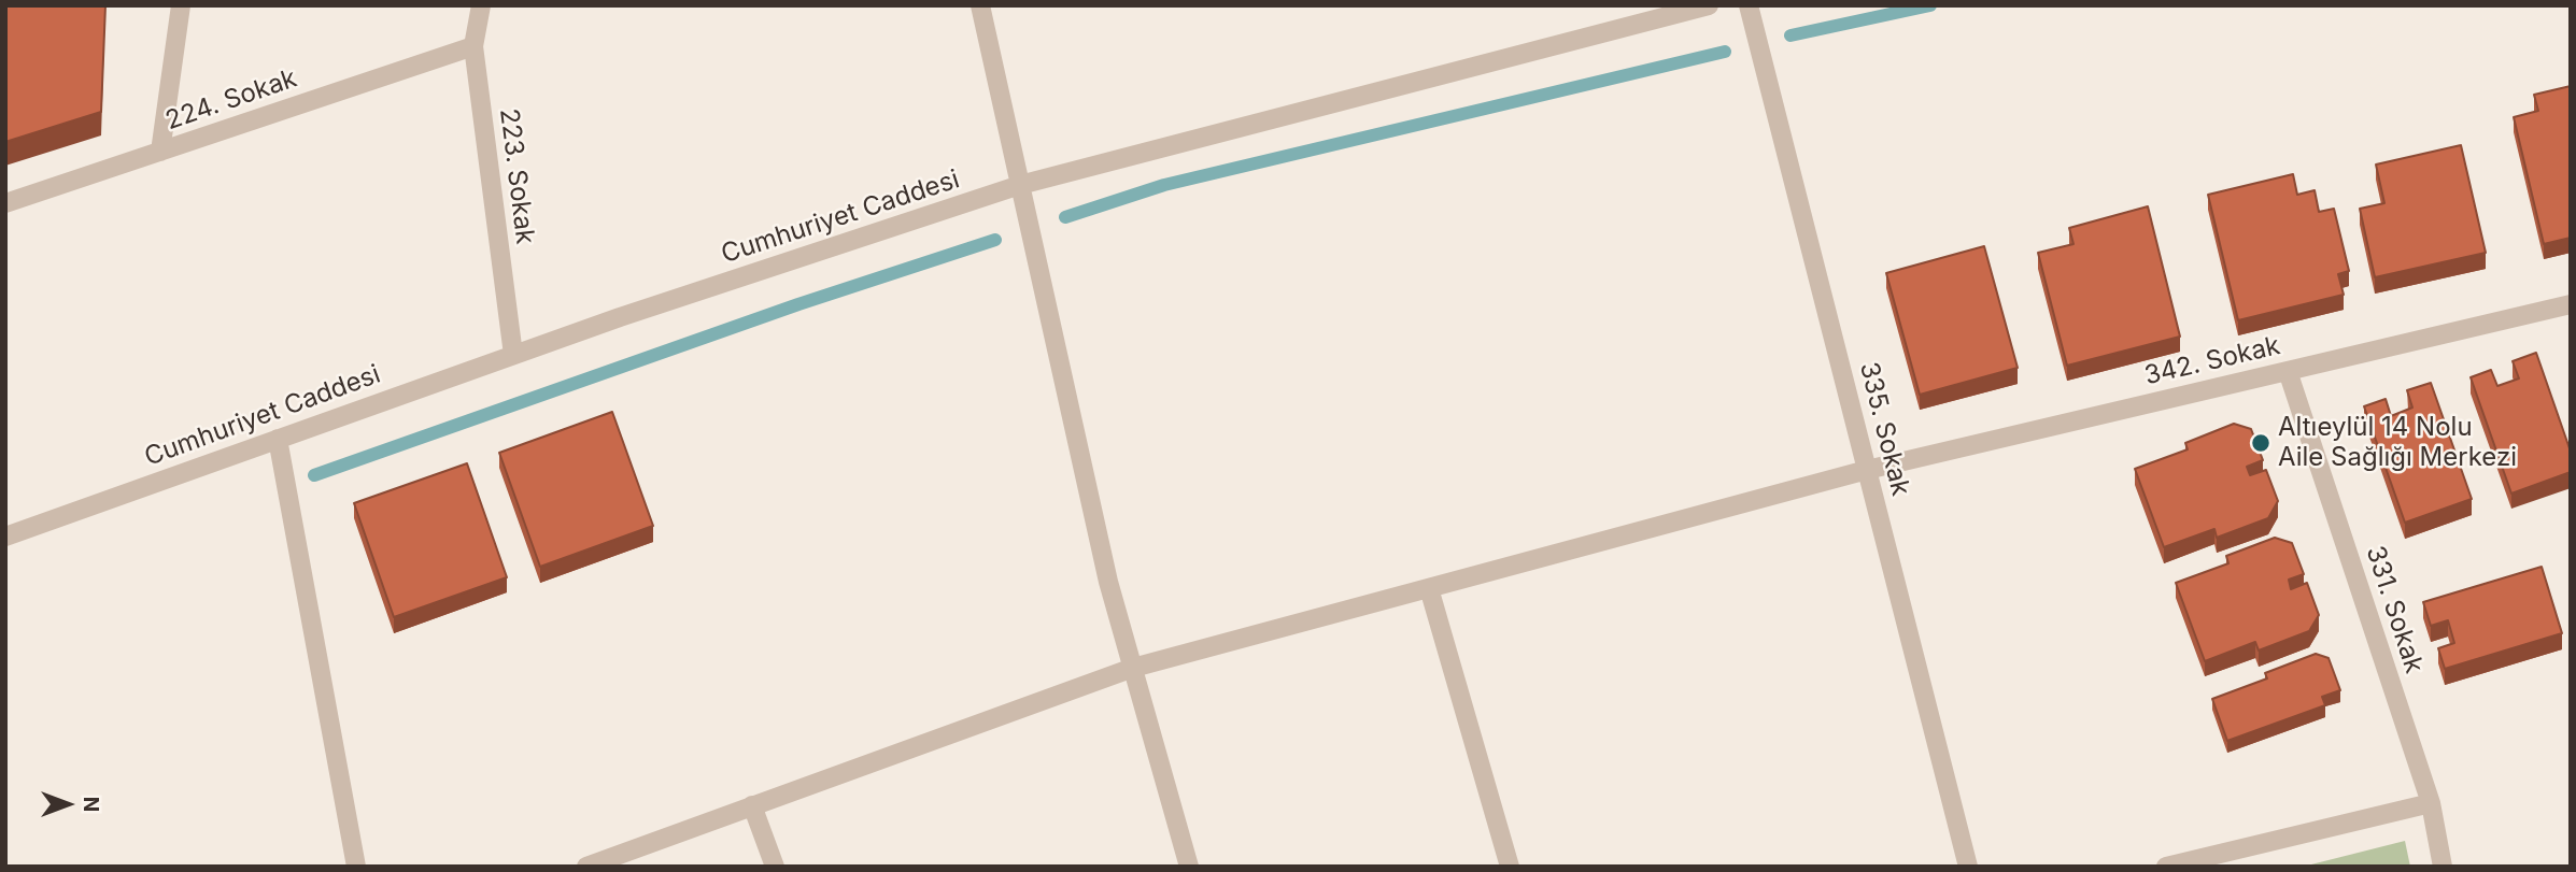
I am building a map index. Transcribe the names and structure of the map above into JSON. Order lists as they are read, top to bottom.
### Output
{
  "streets": {
    "street": [
      "224. Sokak",
      "223. Sokak",
      "Cumhuriyet Caddesi",
      "342. Sokak",
      "335. Sokak",
      "331. Sokak"
    ]
  },
  "crossings": [
    ["224. Sokak", "223. Sokak"],
    ["223. Sokak", "Cumhuriyet Caddesi"],
    ["342. Sokak", "335. Sokak"],
    ["342. Sokak", "331. Sokak"]
  ],
  "places": ["Altıeylül 14 Nolu Aile Sağlığı Merkezi"],
  "north": "right"
}
